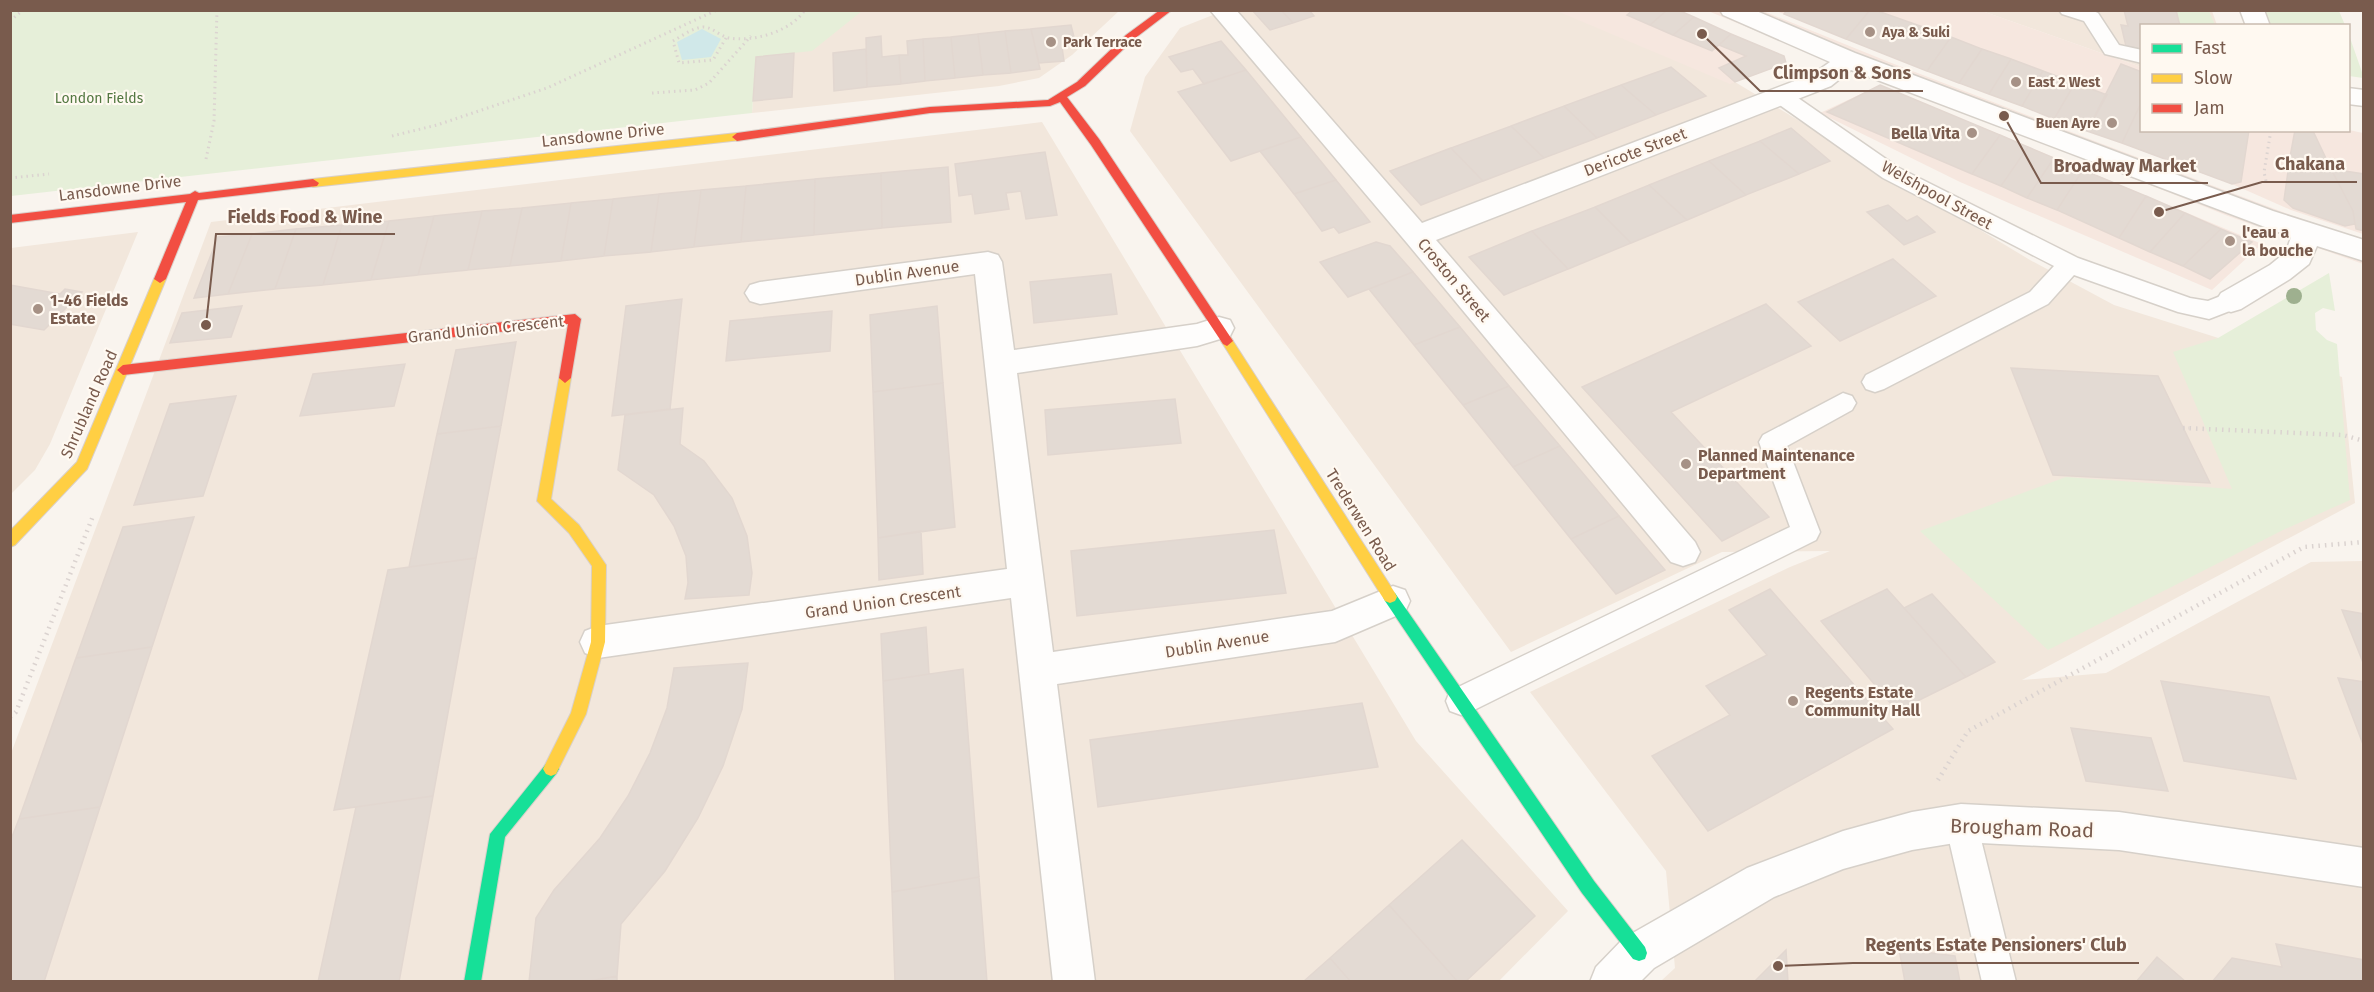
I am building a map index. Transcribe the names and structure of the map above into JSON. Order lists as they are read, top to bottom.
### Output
{
  "streets": {
    "street": [
      "Lansdowne Drive",
      "Dericote Street",
      "Welshpool Street",
      "Dublin Avenue",
      "Croston Street",
      "Grand Union Crescent",
      "Shrubland Road",
      "Trederwen Road",
      "Brougham Road"
    ]
  },
  "crossings": [
    ["Lansdowne Drive", "Shrubland Road"],
    ["Lansdowne Drive", "Trederwen Road"],
    ["Dericote Street", "Welshpool Street"],
    ["Dericote Street", "Croston Street"],
    ["Dublin Avenue", "Grand Union Crescent"],
    ["Dublin Avenue", "Trederwen Road"],
    ["Grand Union Crescent", "Shrubland Road"],
    ["Trederwen Road", "Brougham Road"]
  ],
  "parks": ["London Fields"],
  "places": [
    "Aya & Suki",
    "Climpson & Sons",
    "Park Terrace",
    "East 2 West",
    "Broadway Market",
    "Buen Ayre",
    "Bella Vita",
    "Chakana",
    "l'eau a la bouche",
    "1-46 Fields Estate",
    "Fields Food & Wine",
    "Planned Maintenance Department",
    "Regents Estate Community Hall",
    "Regents Estate Pensioners' Club"
  ],
  "legend": ["Fast", "Slow", "Jam"]
}
